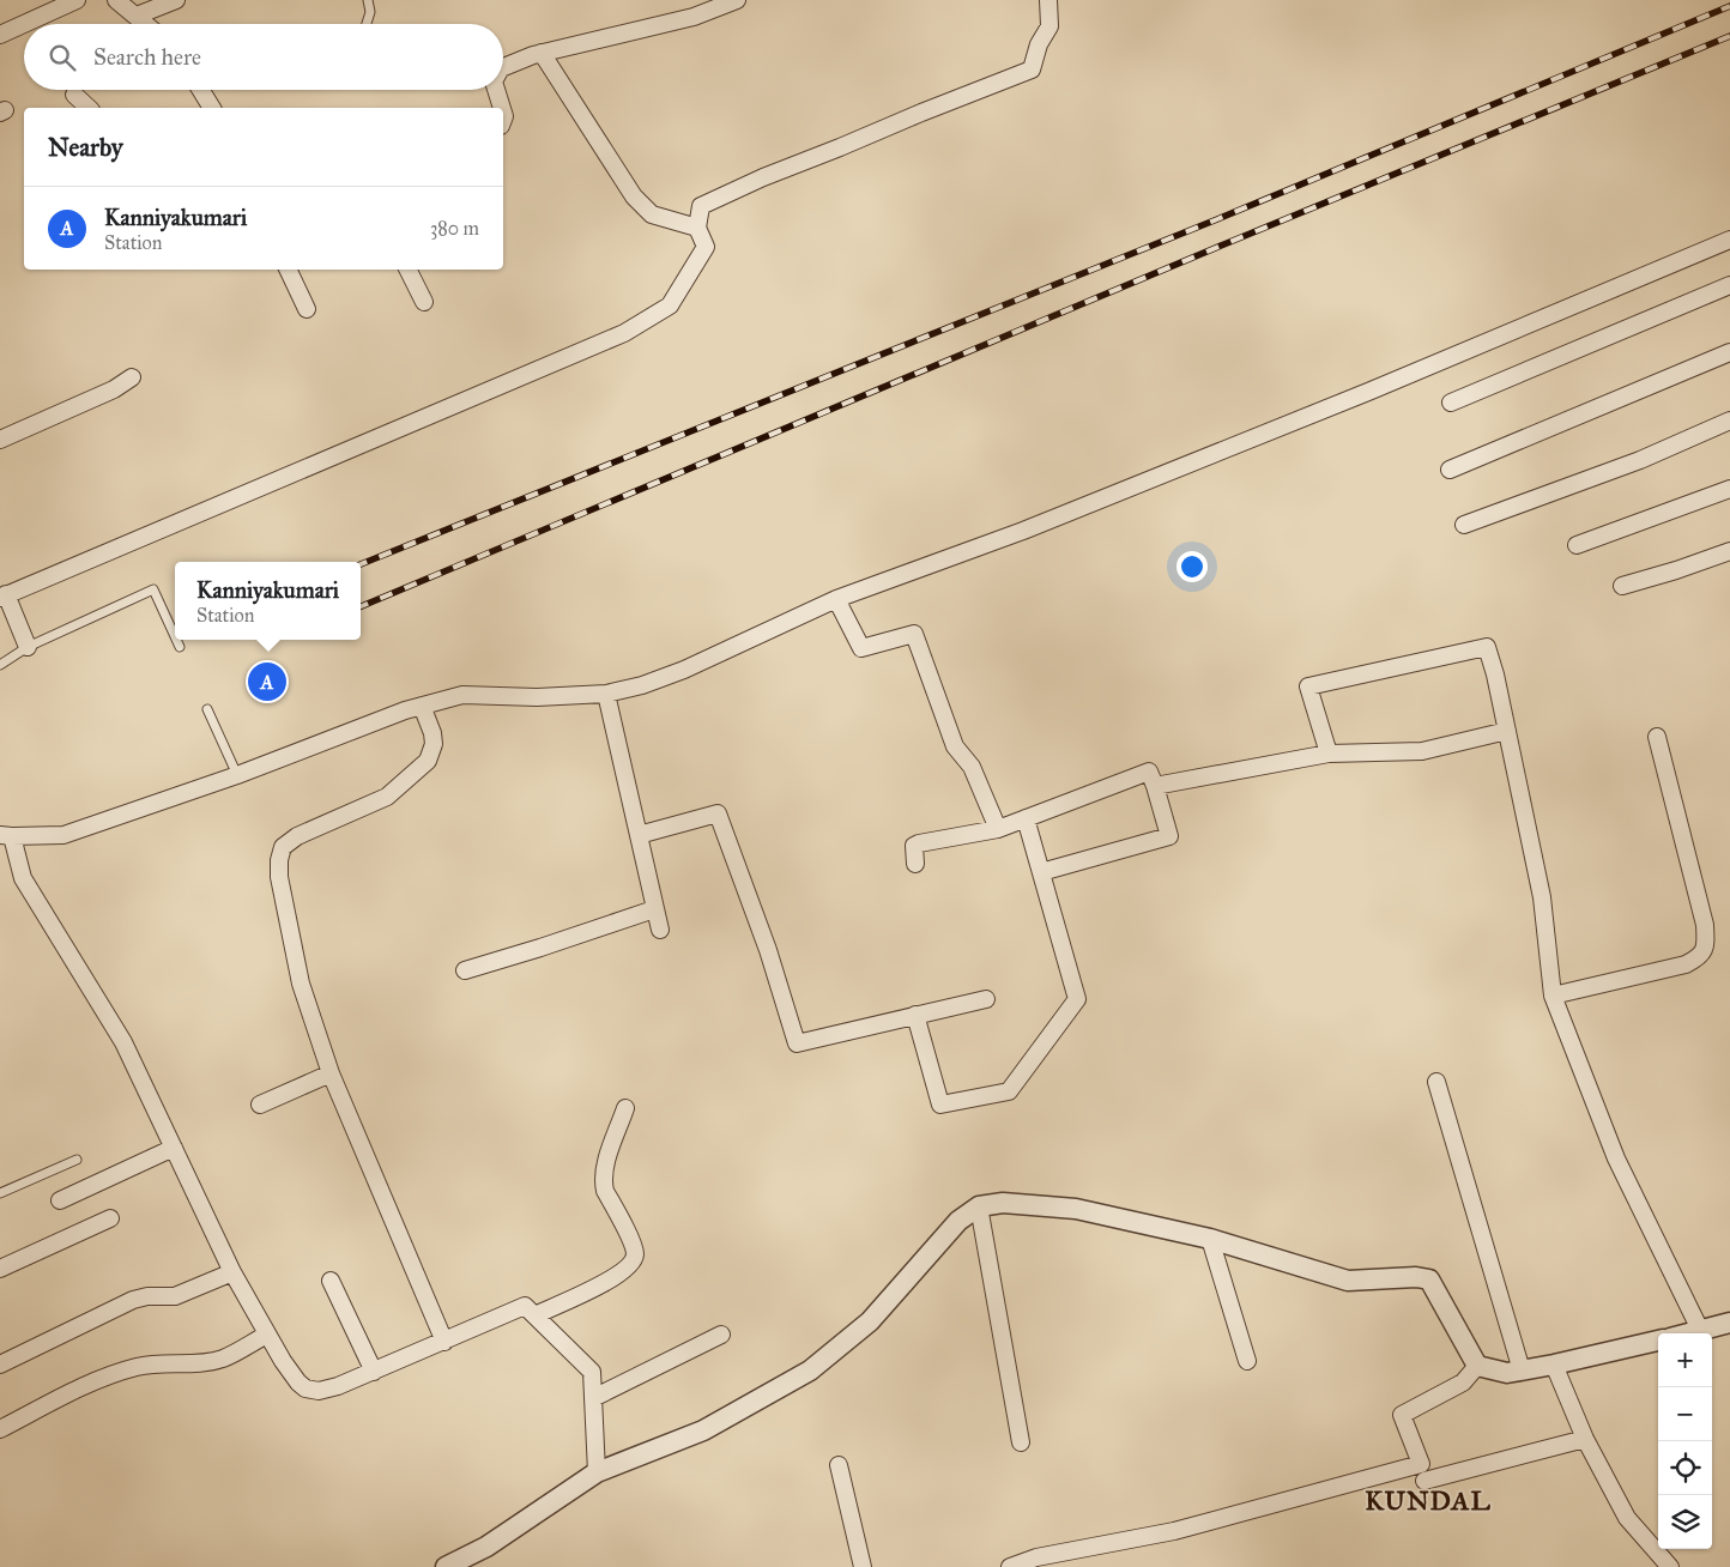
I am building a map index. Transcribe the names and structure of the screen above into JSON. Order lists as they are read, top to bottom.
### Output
{
  "districts": ["KUNDAL"],
  "page": {
    "search": "Search here",
    "heading": "Nearby",
    "list": [
      {
        "mark": "A",
        "name": "Kanniyakumari",
        "note": "Station",
        "value": "380 m"
      }
    ],
    "popup": ["Kanniyakumari", "Station"],
    "pins": "A",
    "map_buttons": ["+", "−"]
  }
}
